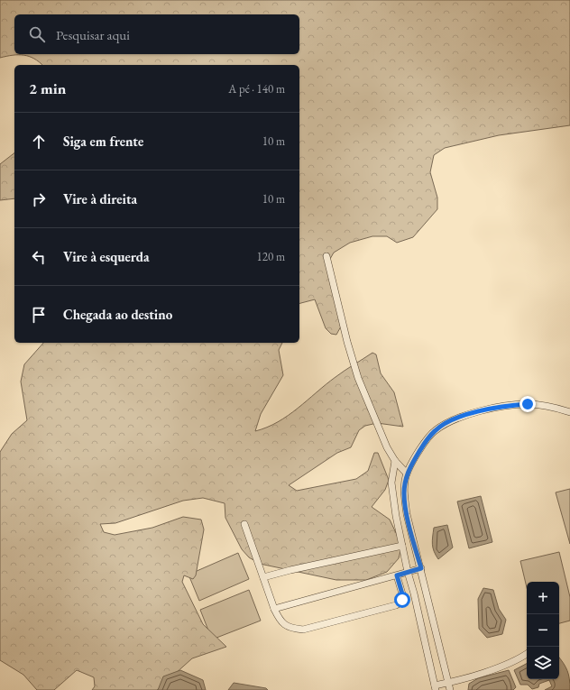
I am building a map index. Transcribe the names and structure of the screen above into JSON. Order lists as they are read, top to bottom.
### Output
{
  "page": {
    "search": "Pesquisar aqui",
    "heading": ["2 min", "A pé · 140 m"],
    "list": [
      ["Siga em frente", "10 m"],
      ["Vire à direita", "10 m"],
      ["Vire à esquerda", "120 m"],
      "Chegada ao destino"
    ],
    "map_buttons": ["+", "−"]
  }
}
